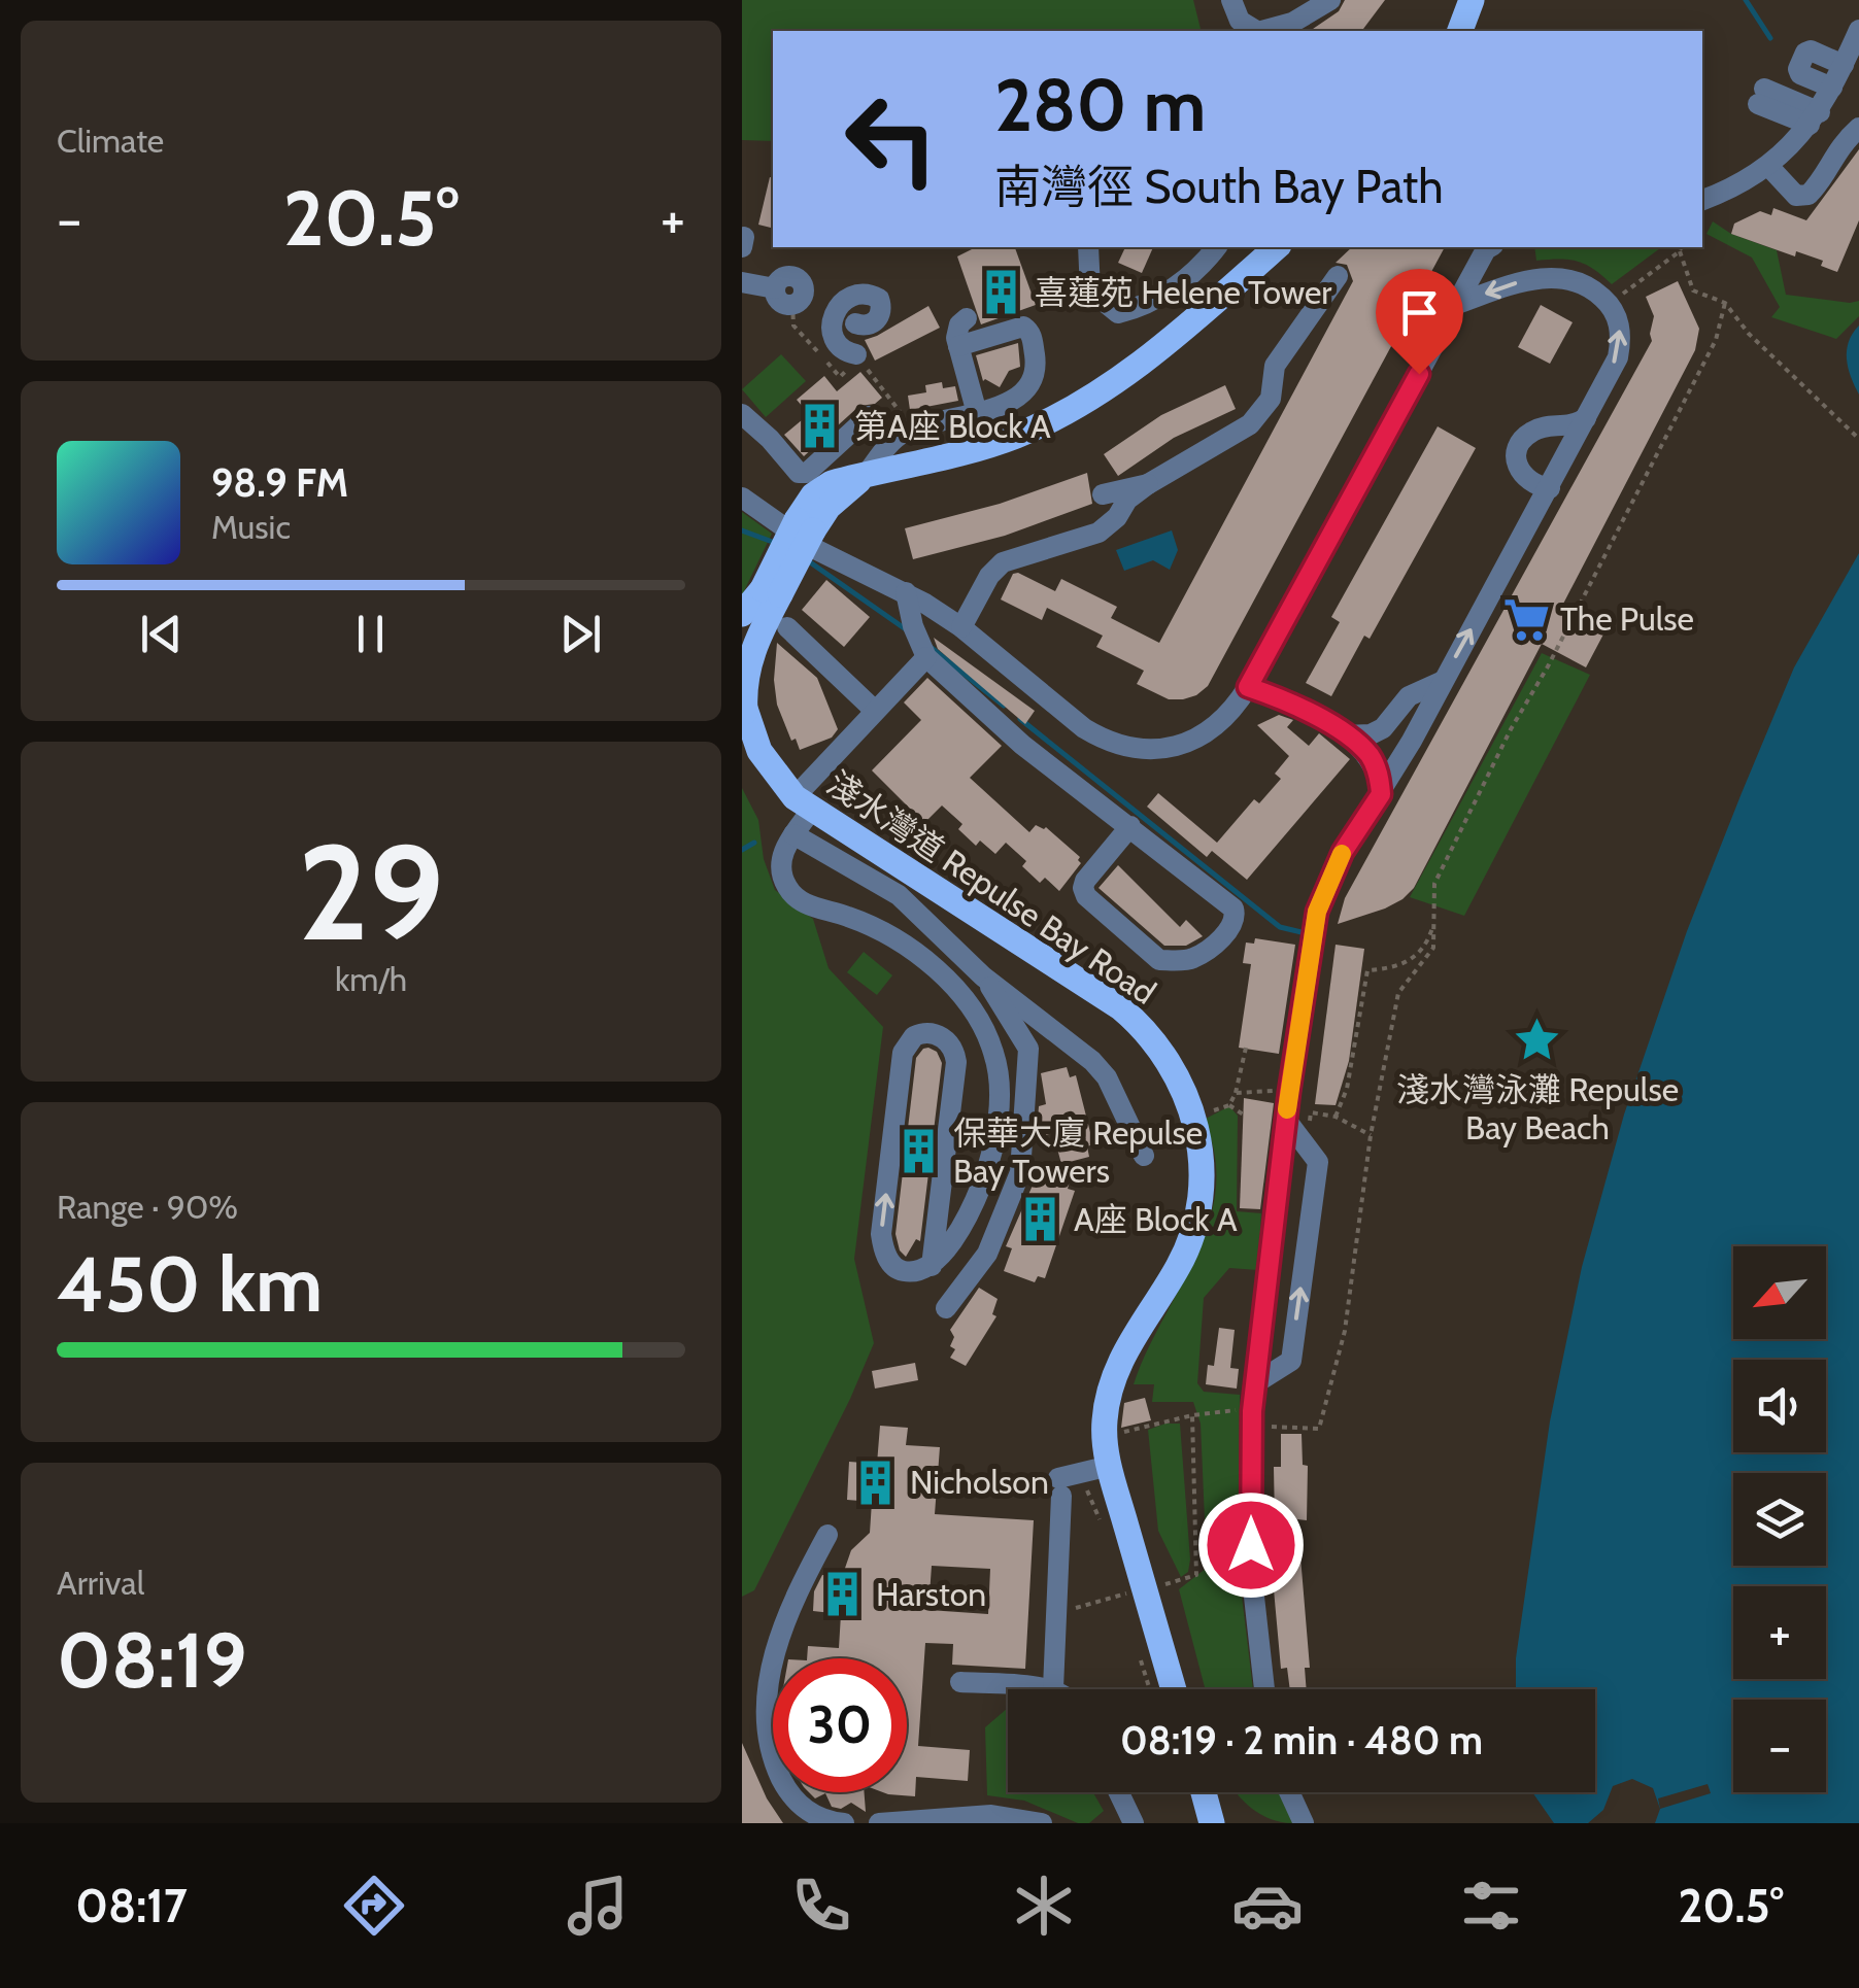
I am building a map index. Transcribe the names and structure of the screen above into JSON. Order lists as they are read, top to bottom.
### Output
{
  "streets": {
    "main road": ["淺水灣道 Repulse Bay Road"]
  },
  "places": {
    "building": [
      "喜蓮苑 Helene Tower",
      "第A座 Block A",
      "保華大廈 Repulse Bay Towers",
      "A座 Block A",
      "Nicholson",
      "Harston"
    ],
    "supermarket": ["The Pulse"],
    "place": ["淺水灣泳灘 Repulse Bay Beach"]
  },
  "north": "bottom left",
  "page": {
    "tile": [
      "Climate",
      ["29", "km/h"],
      ["Range · 90%", "450 km"],
      ["Arrival", "08:19"]
    ],
    "turn": ["280 m", "南灣徑 South Bay Path"],
    "heat": ["−", "20.5°", "+"],
    "song": ["98.9 FM", "Music"],
    "map_buttons": ["+", "−"],
    "limit": "30",
    "trip": "08:19 · 2 min · 480 m",
    "tabs": ["08:17", "20.5°"]
  }
}
